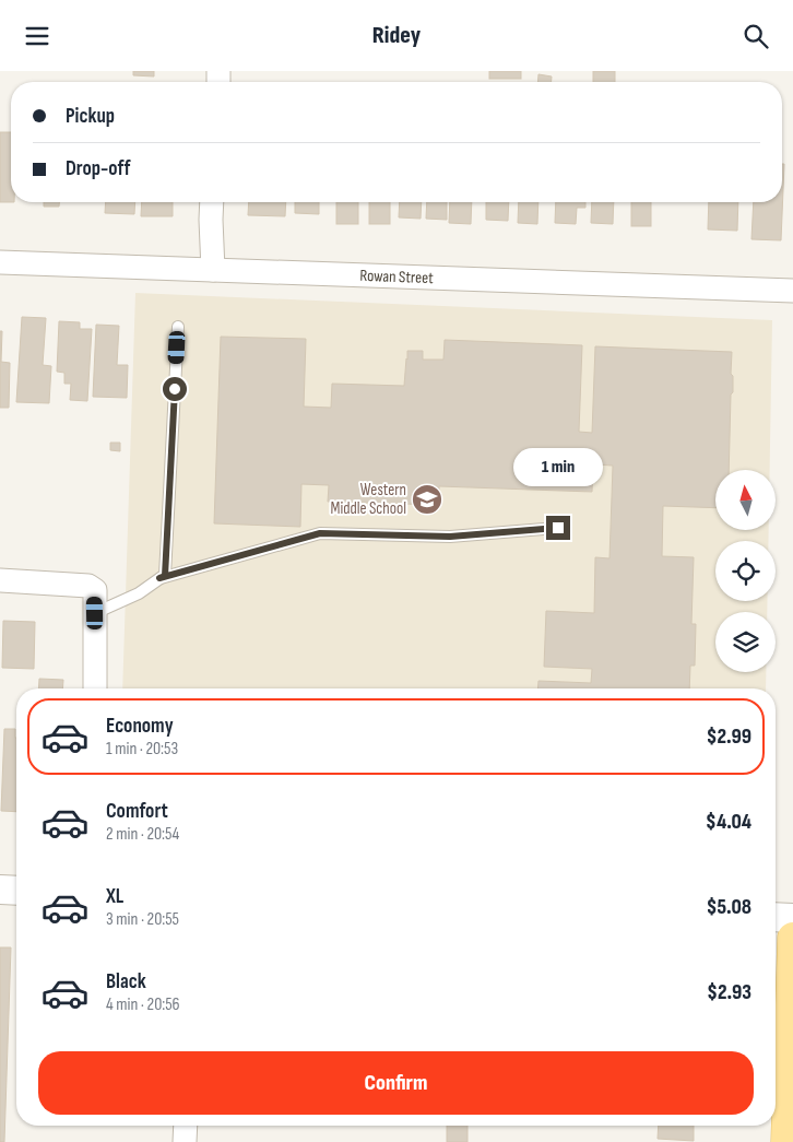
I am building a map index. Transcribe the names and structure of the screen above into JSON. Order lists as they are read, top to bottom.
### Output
{
  "streets": {
    "street": ["Rowan Street"]
  },
  "places": {
    "school or university": ["Western Middle School"]
  },
  "north": "top",
  "page": {
    "header": "Ridey",
    "banner": ["Pickup", "Drop-off"],
    "bubble": "1 min",
    "list": [
      {
        "name": "Economy",
        "note": "1 min · 20:53",
        "value": "$2.99"
      },
      {
        "name": "Comfort",
        "note": "2 min · 20:54",
        "value": "$4.04"
      },
      {
        "name": "XL",
        "note": "3 min · 20:55",
        "value": "$5.08"
      },
      {
        "name": "Black",
        "note": "4 min · 20:56",
        "value": "$2.93"
      }
    ],
    "buttons": "Confirm"
  }
}
